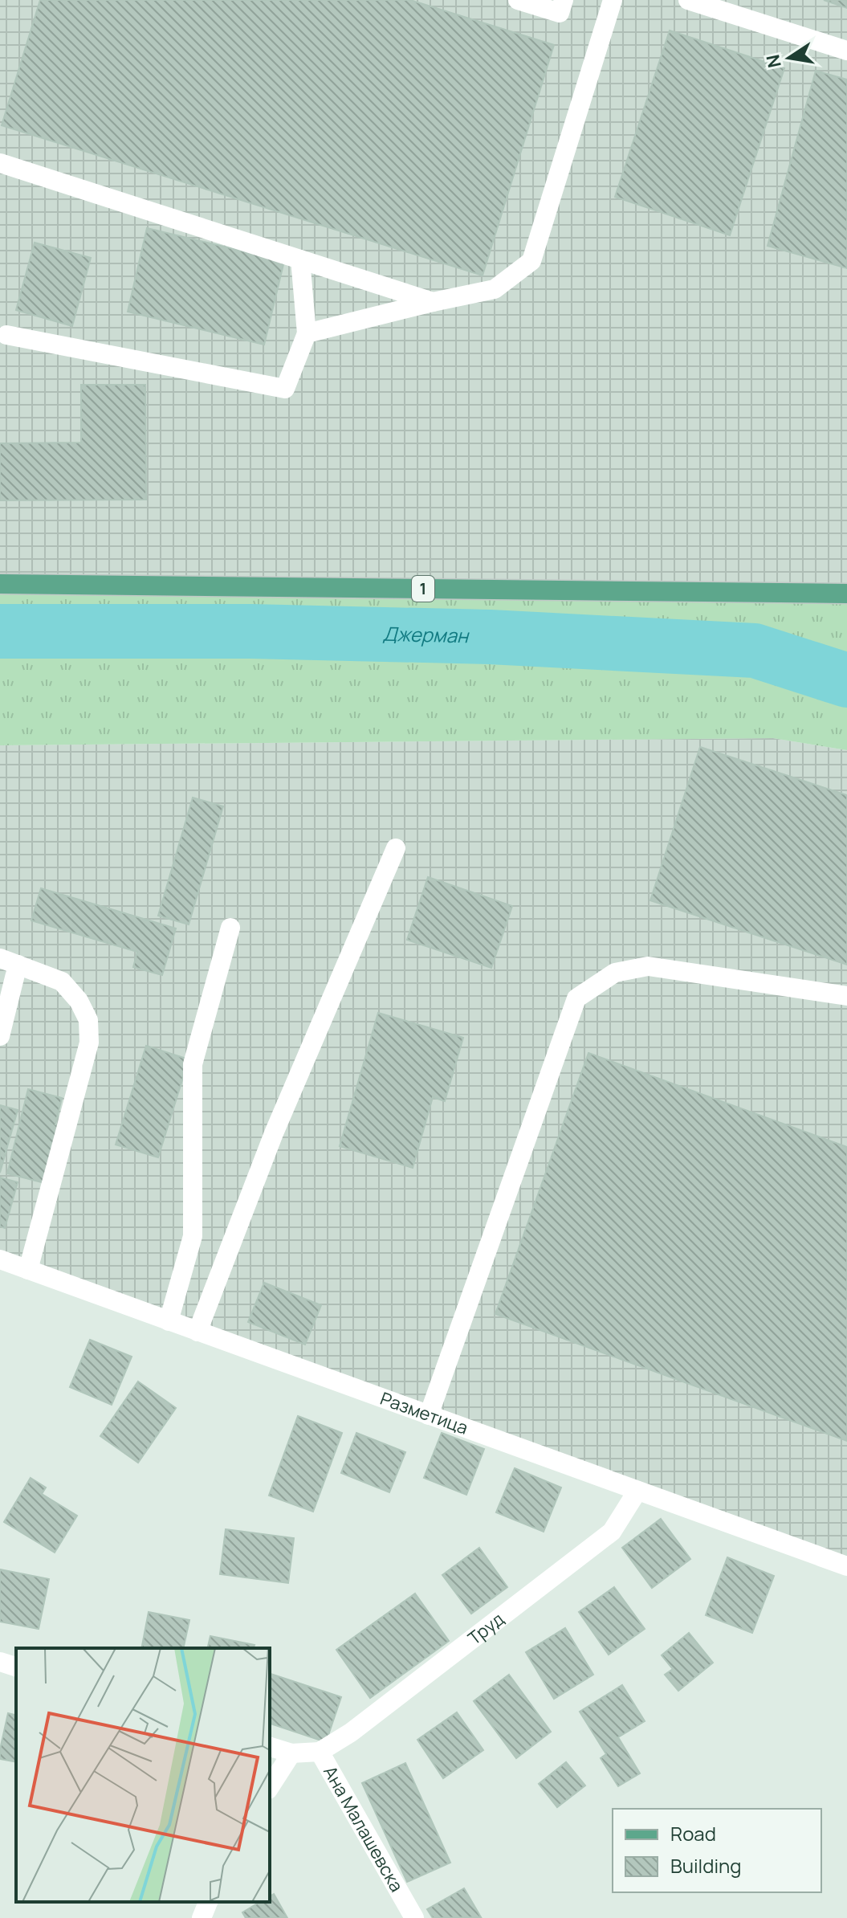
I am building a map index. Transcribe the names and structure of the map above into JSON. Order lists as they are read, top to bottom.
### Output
{
  "streets": {
    "main road": ["1"],
    "street": ["Разметица", "Труд", "Ана Малашевска"]
  },
  "crossings": [
    ["Разметица", "Труд"],
    ["Труд", "Ана Малашевска"]
  ],
  "water": ["Джерман"],
  "legend": ["Road", "Building"],
  "north": "left"
}
